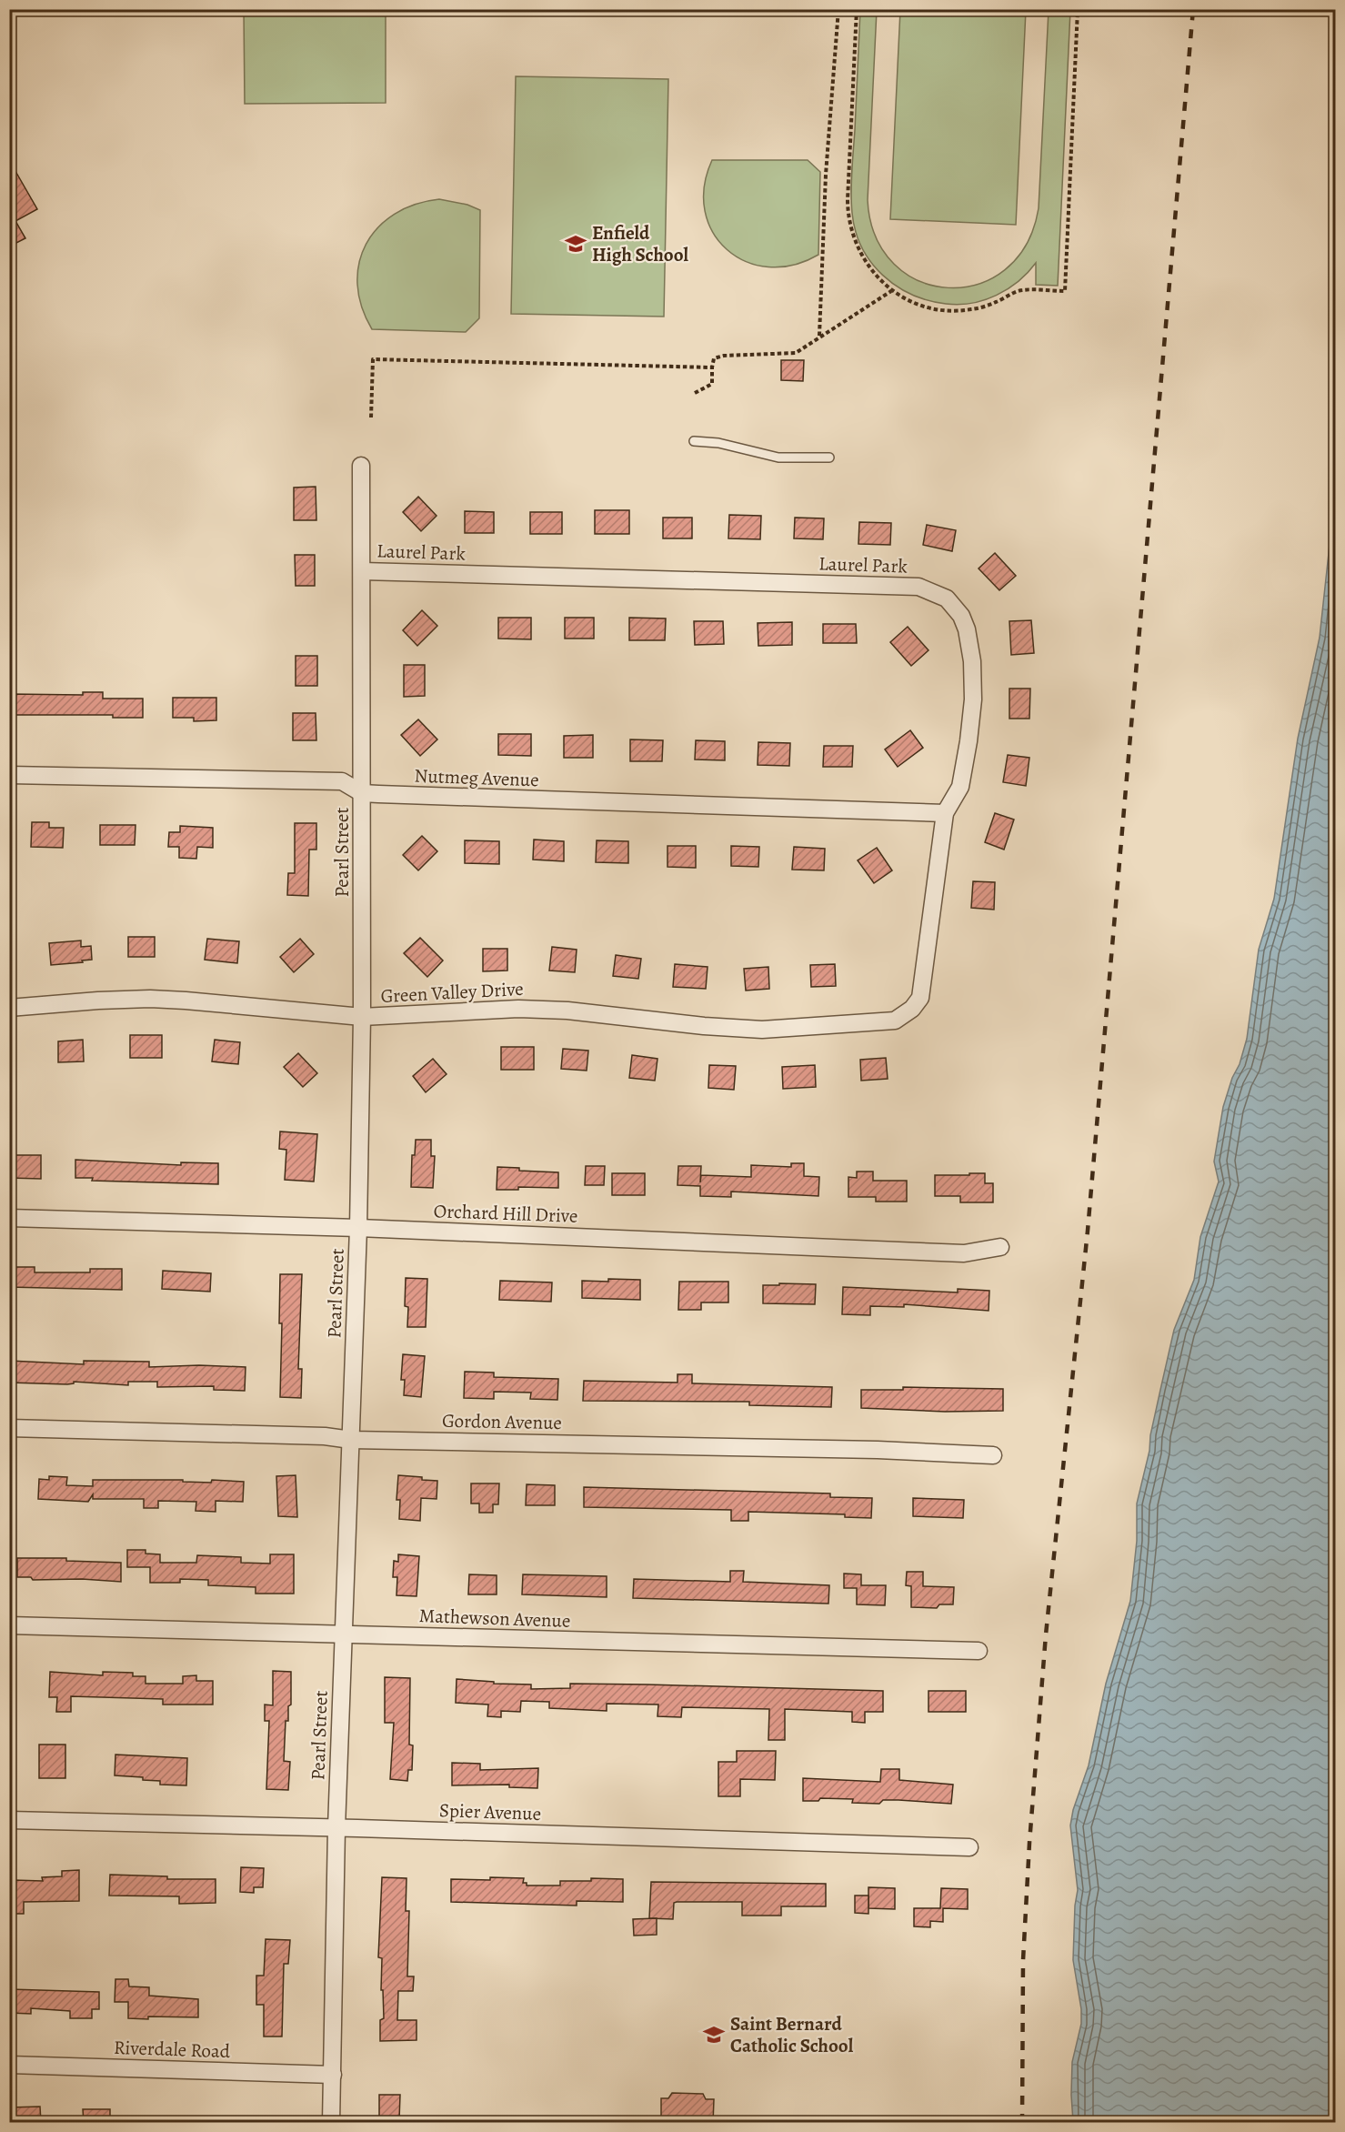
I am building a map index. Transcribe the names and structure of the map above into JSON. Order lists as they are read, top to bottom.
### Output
{
  "streets": {
    "street": [
      "Laurel Park",
      "Nutmeg Avenue",
      "Pearl Street",
      "Green Valley Drive",
      "Orchard Hill Drive",
      "Gordon Avenue",
      "Mathewson Avenue",
      "Spier Avenue",
      "Riverdale Road"
    ]
  },
  "crossings": [
    ["Laurel Park", "Nutmeg Avenue"],
    ["Laurel Park", "Pearl Street"],
    ["Laurel Park", "Green Valley Drive"],
    ["Nutmeg Avenue", "Pearl Street"],
    ["Pearl Street", "Green Valley Drive"],
    ["Pearl Street", "Orchard Hill Drive"],
    ["Pearl Street", "Gordon Avenue"],
    ["Pearl Street", "Mathewson Avenue"],
    ["Pearl Street", "Spier Avenue"],
    ["Pearl Street", "Riverdale Road"]
  ],
  "places": {
    "school or university": ["Enfield High School", "Saint Bernard Catholic School"]
  }
}
